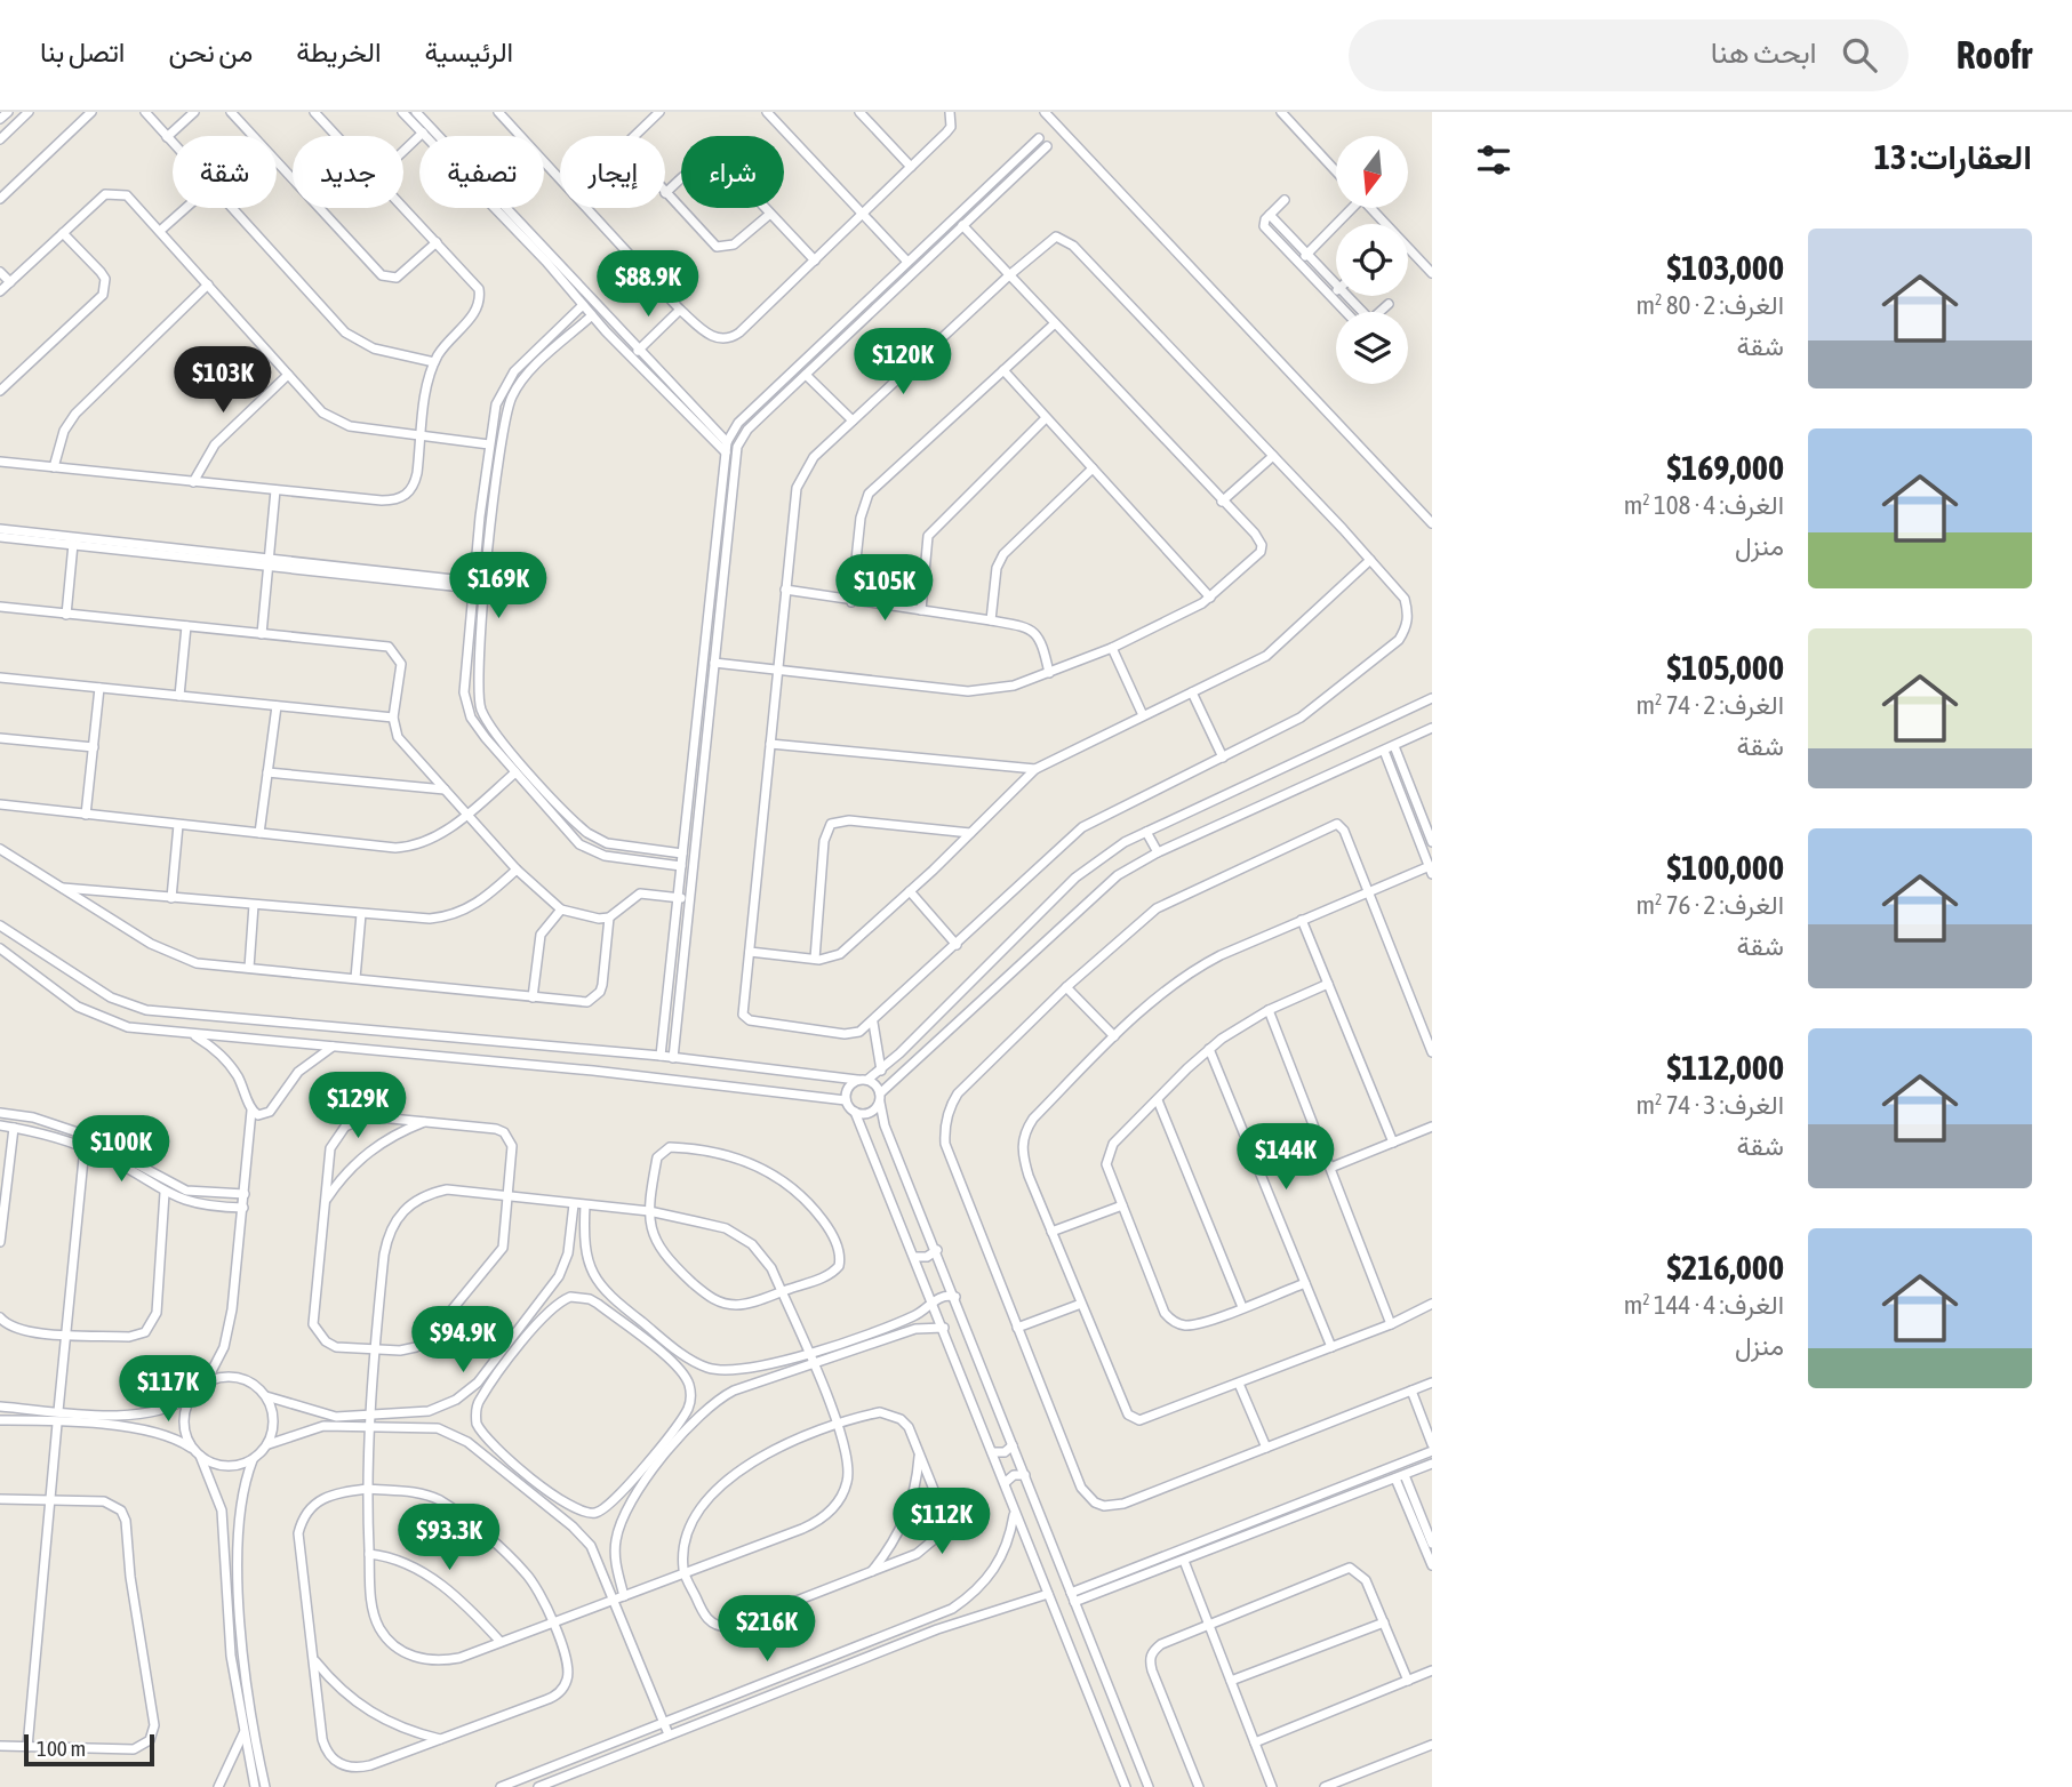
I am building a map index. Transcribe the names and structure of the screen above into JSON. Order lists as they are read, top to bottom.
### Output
{
  "scale_bar": "100 m",
  "north": "bottom",
  "page": {
    "header": "Roofr",
    "search": "ابحث هنا",
    "nav": [
      "الرئيسية",
      "الخريطة",
      "من نحن",
      "اتصل بنا"
    ],
    "heading": "العقارات: 13",
    "chip": [
      "شراء",
      "إيجار",
      "تصفية",
      "جديد",
      "شقة"
    ],
    "list": [
      {
        "name": "$103,000",
        "note": "الغرف: 2 · 80 m² · شقة"
      },
      {
        "name": "$169,000",
        "note": "الغرف: 4 · 108 m² · منزل"
      },
      {
        "name": "$105,000",
        "note": "الغرف: 2 · 74 m² · شقة"
      },
      {
        "name": "$100,000",
        "note": "الغرف: 2 · 76 m² · شقة"
      },
      {
        "name": "$112,000",
        "note": "الغرف: 3 · 74 m² · شقة"
      },
      {
        "name": "$216,000",
        "note": "الغرف: 4 · 144 m² · منزل"
      }
    ],
    "price": [
      "$88.9K",
      "$120K",
      "$103K",
      "$169K",
      "$105K",
      "$129K",
      "$100K",
      "$144K",
      "$94.9K",
      "$117K",
      "$112K",
      "$93.3K",
      "$216K"
    ],
    "scale": "100 m"
  }
}
